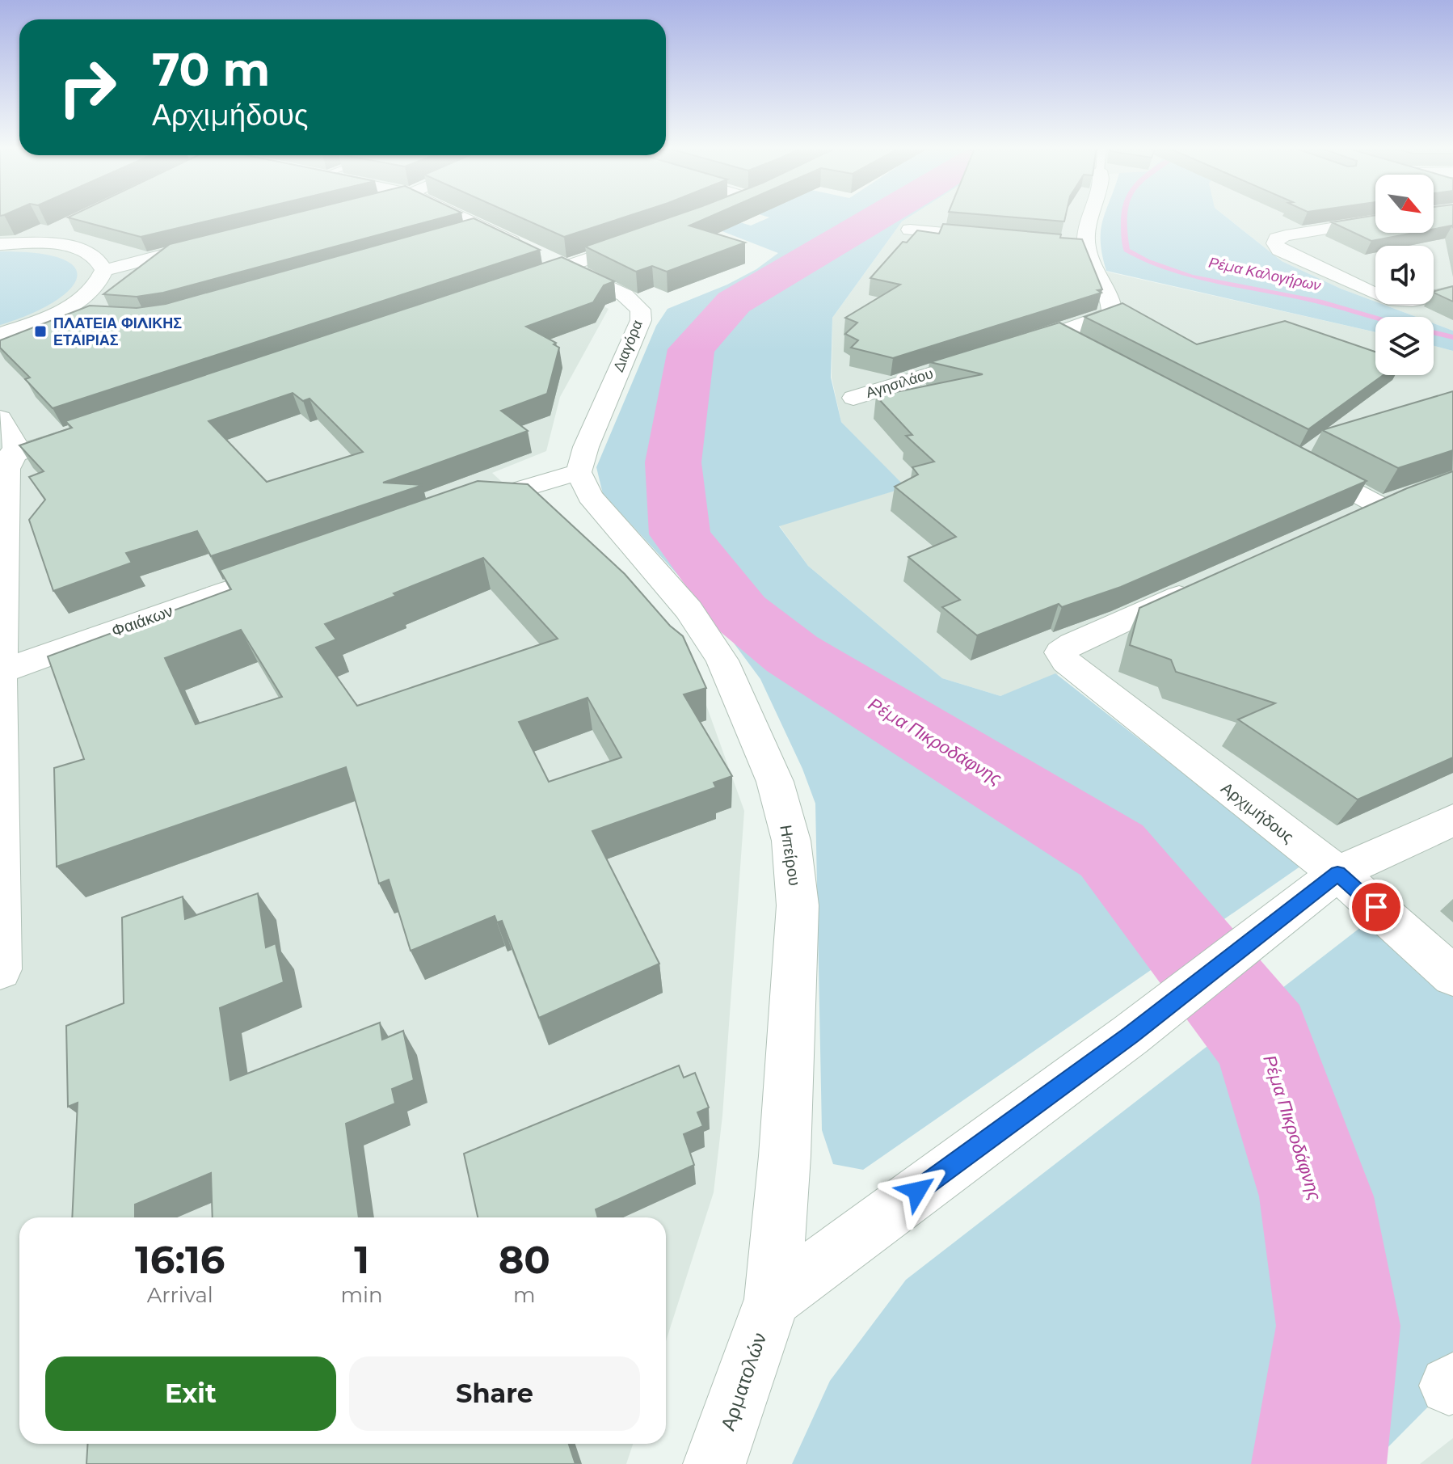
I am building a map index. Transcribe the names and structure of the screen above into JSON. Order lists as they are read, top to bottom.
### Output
{
  "streets": {
    "street": [
      "Διαγόρα",
      "Αγησιλάου",
      "Φαιάκων",
      "Αρχιμήδους",
      "Ηπείρου",
      "Αρματολών"
    ]
  },
  "crossings": [
    ["Διαγόρα", "Ηπείρου"],
    ["Ηπείρου", "Αρματολών"]
  ],
  "water": ["Ρέμα Καλογήρων", "Ρέμα Πικροδάφνης"],
  "places": {
    "transit": ["ΠΛΑΤΕΙΑ ΦΙΛΙΚΗΣ ΕΤΑΙΡΙΑΣ"]
  },
  "north": "bottom right",
  "page": {
    "turn": ["70 m", "Αρχιμήδους"],
    "eta": [
      "16:16",
      "Arrival",
      "1",
      "min",
      "80",
      "m"
    ],
    "buttons": ["Exit", "Share"]
  }
}
